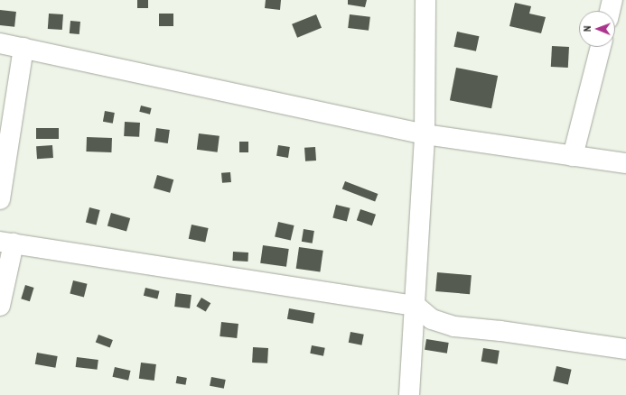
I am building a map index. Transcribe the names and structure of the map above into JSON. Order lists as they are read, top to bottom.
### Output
{
  "north": "left"
}
